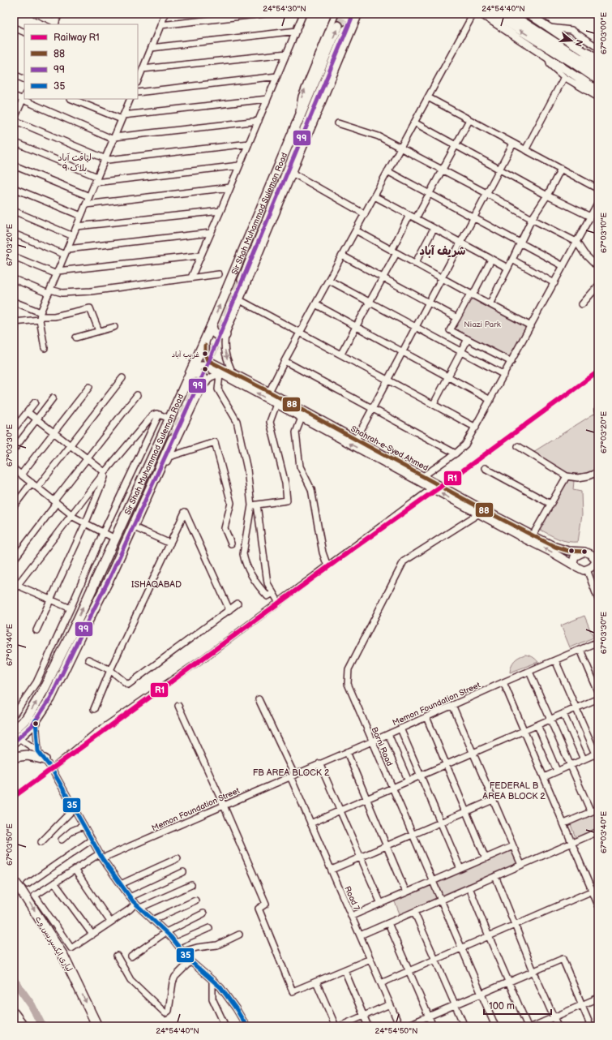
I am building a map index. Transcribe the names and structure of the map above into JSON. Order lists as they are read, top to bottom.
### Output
{
  "streets": {
    "highway": ["Sir Shah Muhammad Suleman Road", "لیاری ایکسپریس وے"],
    "main road": ["Shahrah-e-Syed Ahmed"],
    "street": ["Memon Foundation Street", "Barni Road", "Road 7"]
  },
  "crossings": [
    ["Sir Shah Muhammad Suleman Road", "Shahrah-e-Syed Ahmed"],
    ["Shahrah-e-Syed Ahmed", "Barni Road"],
    ["Memon Foundation Street", "Barni Road"],
    ["Memon Foundation Street", "Road 7"]
  ],
  "one_way": ["لیاری ایکسپریس وے"],
  "districts": [
    "لیاقت آباد بلاک 9",
    "شريف آباد",
    "ISHAQABAD",
    "FB AREA BLOCK 2",
    "FEDERAL B AREA BLOCK 2"
  ],
  "parks": ["Niazi Park"],
  "places": ["غریب آباد"],
  "lines": [
    "transit line 99",
    "transit line 88",
    "rail line R1",
    "transit line 35"
  ],
  "legend": [
    "Railway R1",
    "88",
    "99",
    "35"
  ],
  "scale_bar": "100 m",
  "north": "right",
  "coordinates": [
    "24°54'30\"N",
    "24°54'40\"N",
    "67°03'00\"E",
    "67°03'10\"E",
    "67°03'20\"E",
    "67°03'30\"E",
    "67°03'40\"E",
    "67°03'50\"E",
    "24°54'50\"N"
  ]
}
